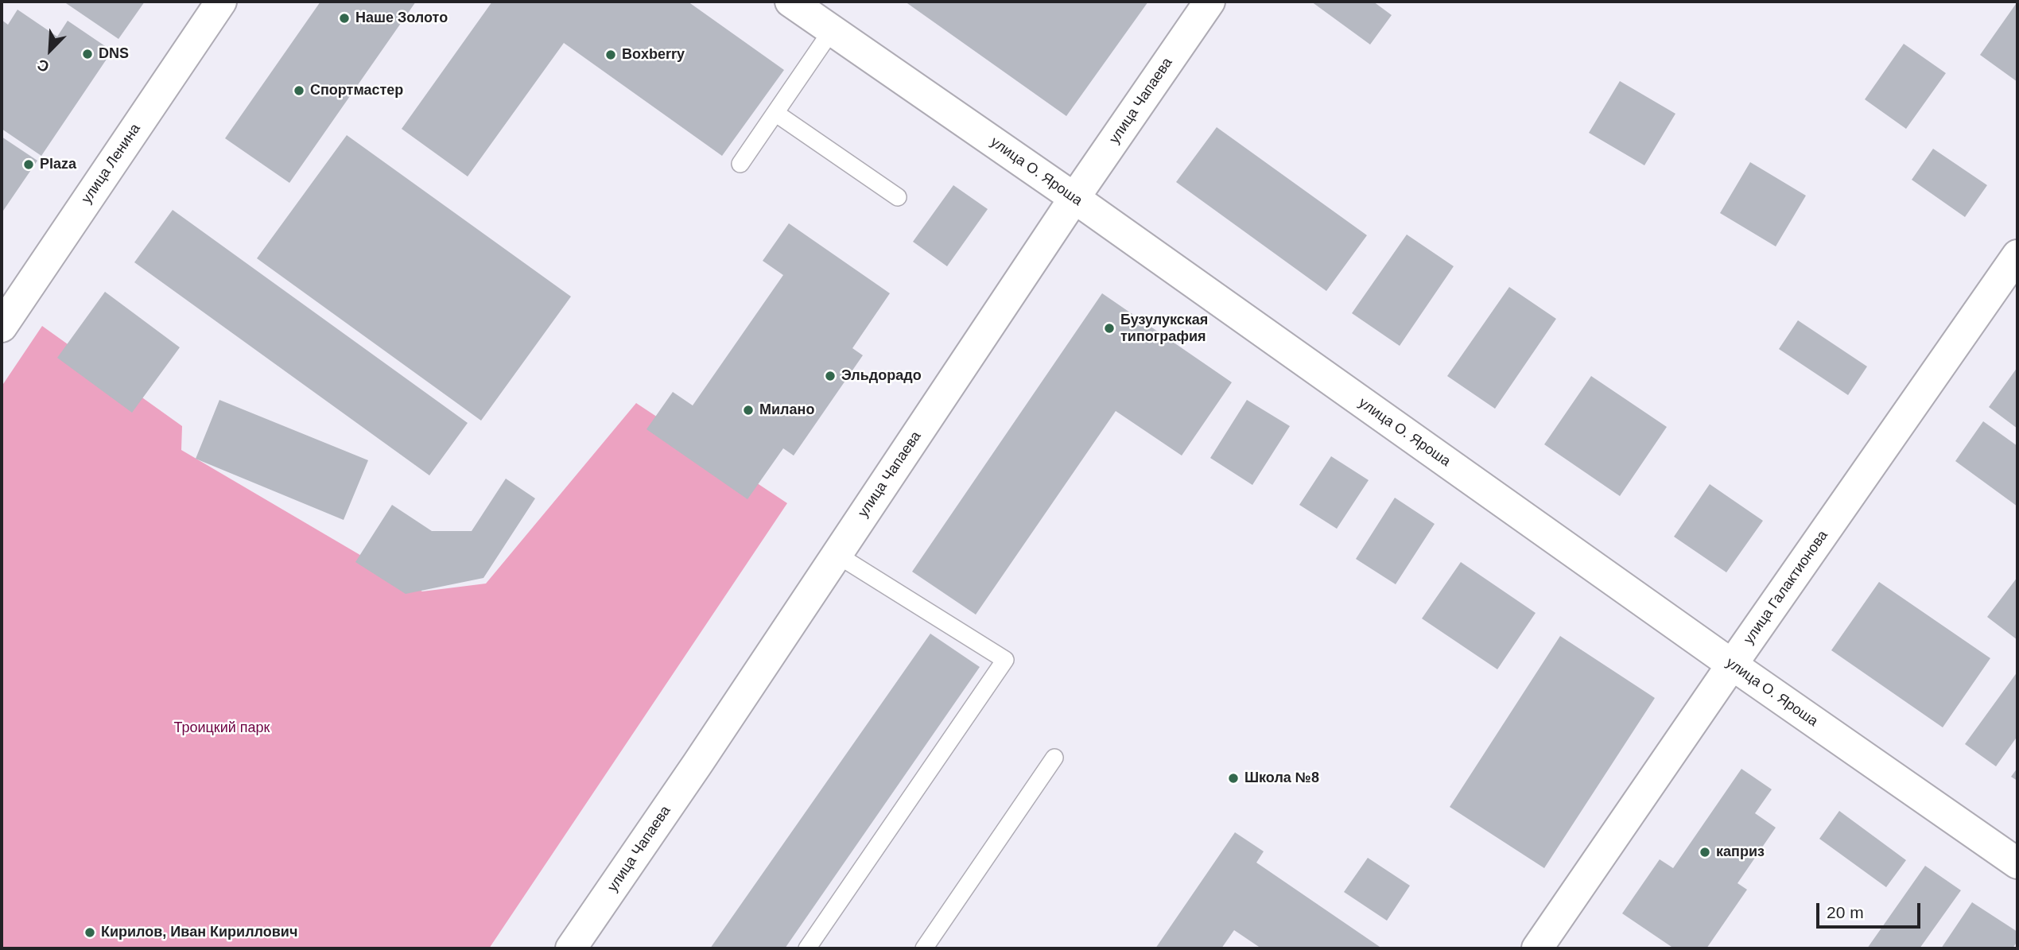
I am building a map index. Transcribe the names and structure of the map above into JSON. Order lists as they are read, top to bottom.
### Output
{
  "streets": {
    "street": [
      "улица Чапаева",
      "улица Ленина",
      "улица О. Яроша",
      "улица Галактионова"
    ]
  },
  "crossings": [
    ["улица Чапаева", "улица О. Яроша"],
    ["улица О. Яроша", "улица Галактионова"]
  ],
  "parks": ["Троицкий парк"],
  "places": [
    "Наше Золото",
    "DNS",
    "Boxberry",
    "Спортмастер",
    "Plaza",
    "Бузулукская типография",
    "Эльдорадо",
    "Милано",
    "Школа №8",
    "каприз",
    "Кирилов, Иван Кириллович"
  ],
  "scale_bar": "20 m",
  "north": "bottom left"
}
